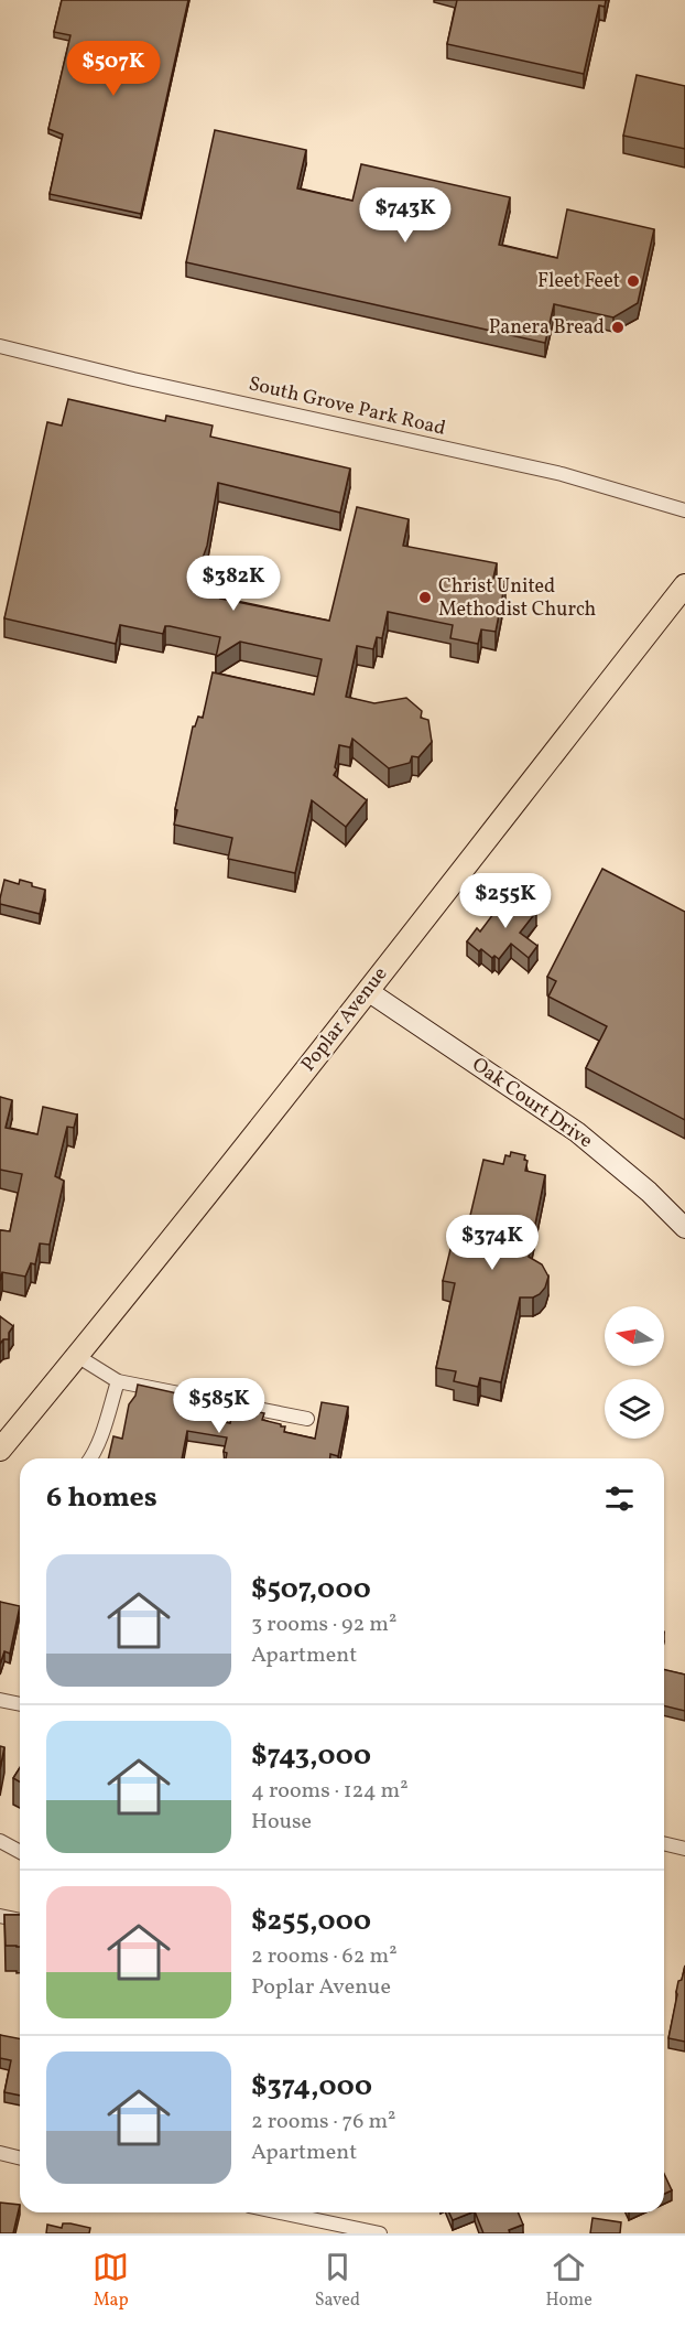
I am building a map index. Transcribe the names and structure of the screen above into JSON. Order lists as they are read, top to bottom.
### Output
{
  "streets": {
    "main road": ["Poplar Avenue"],
    "street": ["South Grove Park Road", "Oak Court Drive"]
  },
  "crossings": [
    ["Poplar Avenue", "Oak Court Drive"]
  ],
  "places": ["Fleet Feet", "Panera Bread", "Christ United Methodist Church"],
  "north": "left",
  "page": {
    "price": [
      "$507K",
      "$743K",
      "$382K",
      "$255K",
      "$374K",
      "$585K"
    ],
    "heading": "6 homes",
    "list": [
      {
        "name": "$507,000",
        "note": "3 rooms · 92 m² · Apartment"
      },
      {
        "name": "$743,000",
        "note": "4 rooms · 124 m² · House"
      },
      {
        "name": "$255,000",
        "note": "2 rooms · 62 m² · Poplar Avenue"
      },
      {
        "name": "$374,000",
        "note": "2 rooms · 76 m² · Apartment"
      }
    ],
    "tabs": ["Map", "Saved", "Home"]
  }
}
